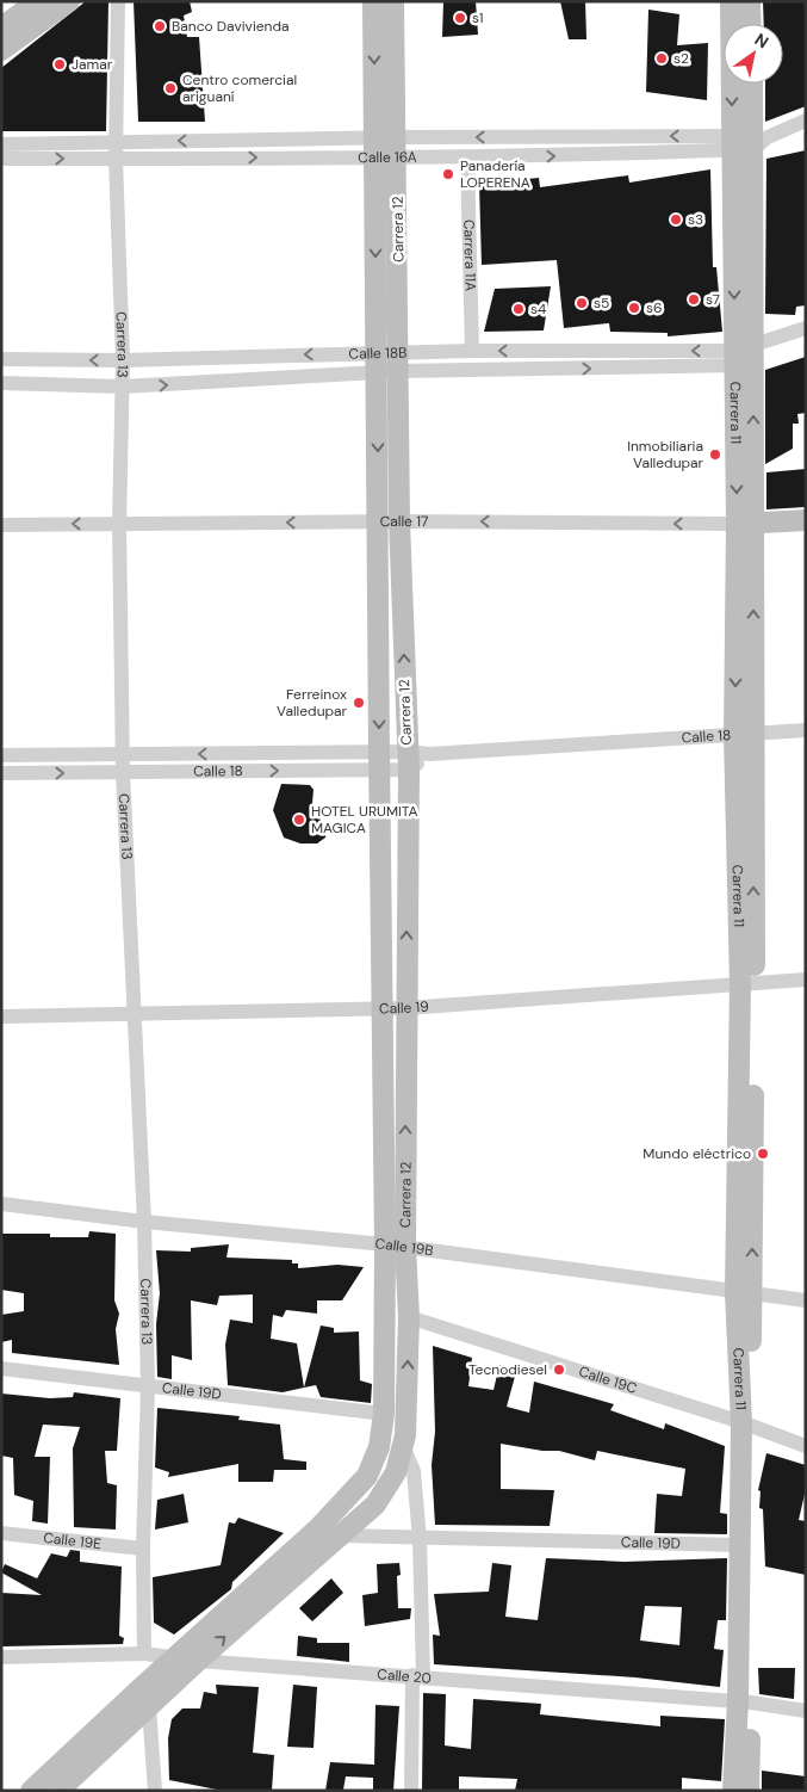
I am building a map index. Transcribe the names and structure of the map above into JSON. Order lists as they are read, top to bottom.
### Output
{
  "streets": {
    "street": [
      "Calle 16A",
      "Carrera 12",
      "Carrera 11A",
      "Carrera 13",
      "Calle 18B",
      "Carrera 11",
      "Calle 17",
      "Calle 18",
      "Calle 19",
      "Calle 19B",
      "Calle 19C",
      "Calle 19D",
      "Calle 19E",
      "Calle 20"
    ]
  },
  "crossings": [
    ["Calle 16A", "Carrera 12"],
    ["Calle 16A", "Carrera 11A"],
    ["Calle 16A", "Carrera 13"],
    ["Calle 16A", "Carrera 11"],
    ["Carrera 12", "Calle 18B"],
    ["Carrera 12", "Calle 17"],
    ["Carrera 12", "Calle 18"],
    ["Carrera 12", "Calle 19"],
    ["Carrera 12", "Calle 19B"],
    ["Carrera 12", "Calle 19C"],
    ["Carrera 12", "Calle 19D"],
    ["Carrera 12", "Calle 20"],
    ["Carrera 11A", "Calle 18B"],
    ["Carrera 13", "Calle 18B"],
    ["Carrera 13", "Calle 17"],
    ["Carrera 13", "Calle 18"],
    ["Carrera 13", "Calle 19"],
    ["Carrera 13", "Calle 19B"],
    ["Carrera 13", "Calle 19D"],
    ["Carrera 13", "Calle 19E"],
    ["Carrera 13", "Calle 20"],
    ["Calle 18B", "Carrera 11"],
    ["Carrera 11", "Calle 17"],
    ["Carrera 11", "Calle 18"],
    ["Carrera 11", "Calle 19"],
    ["Carrera 11", "Calle 19B"],
    ["Carrera 11", "Calle 19C"],
    ["Carrera 11", "Calle 19D"],
    ["Carrera 11", "Calle 20"]
  ],
  "one_way": ["Calle 17"],
  "places": [
    "s1",
    "Banco Davivienda",
    "s2",
    "Jamar",
    "Centro comercial ariguaní",
    "Panadería LOPERENA",
    "s3",
    "s7",
    "s5",
    "s6",
    "s4",
    "Inmobiliaria Valledupar",
    "Ferreinox Valledupar",
    "HOTEL URUMITA MAGICA",
    "Mundo eléctrico",
    "Tecnodiesel"
  ],
  "north": "top right"
}
